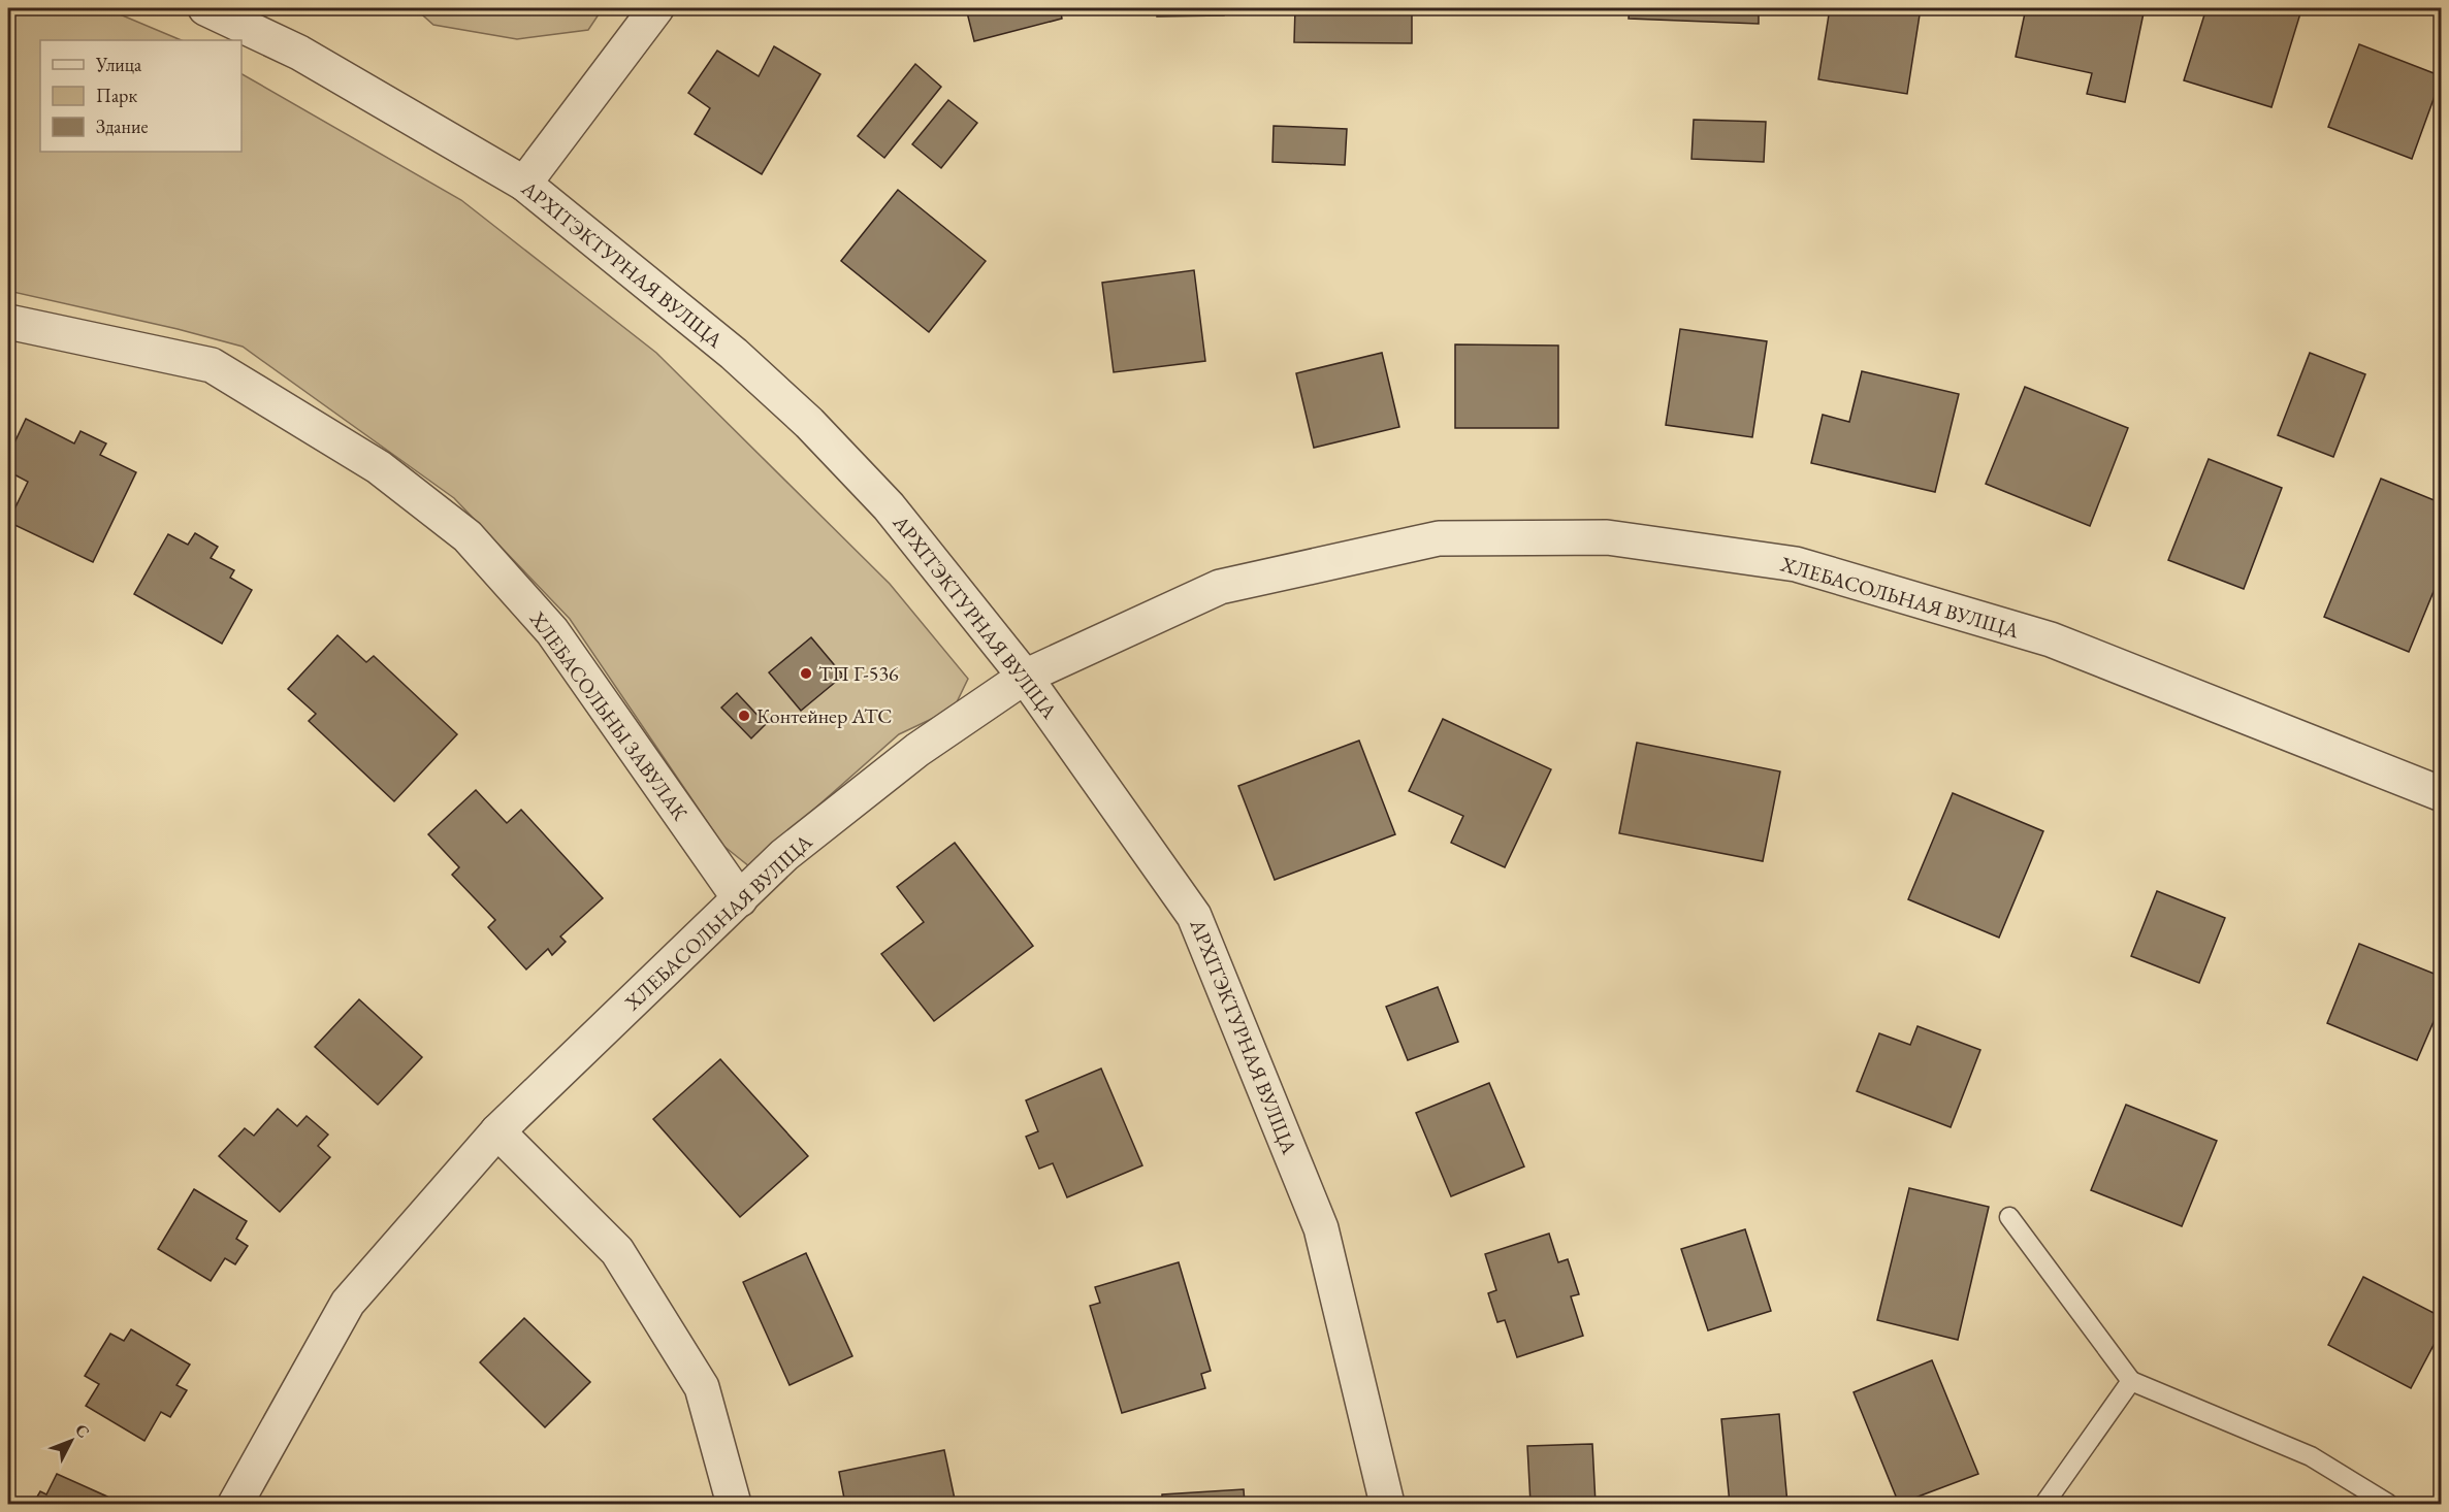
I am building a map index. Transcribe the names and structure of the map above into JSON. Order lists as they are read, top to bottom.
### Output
{
  "streets": {
    "street": ["АРХІТЭКТУРНАЯ ВУЛІЦА", "ХЛЕБАСОЛЬНАЯ ВУЛІЦА", "ХЛЕБАСОЛЬНЫ ЗАВУЛАК"]
  },
  "crossings": [
    ["АРХІТЭКТУРНАЯ ВУЛІЦА", "ХЛЕБАСОЛЬНАЯ ВУЛІЦА"],
    ["ХЛЕБАСОЛЬНАЯ ВУЛІЦА", "ХЛЕБАСОЛЬНЫ ЗАВУЛАК"]
  ],
  "places": ["ТП Г-536", "Контейнер АТС"],
  "legend": ["Улица", "Парк", "Здание"],
  "north": "top right"
}
